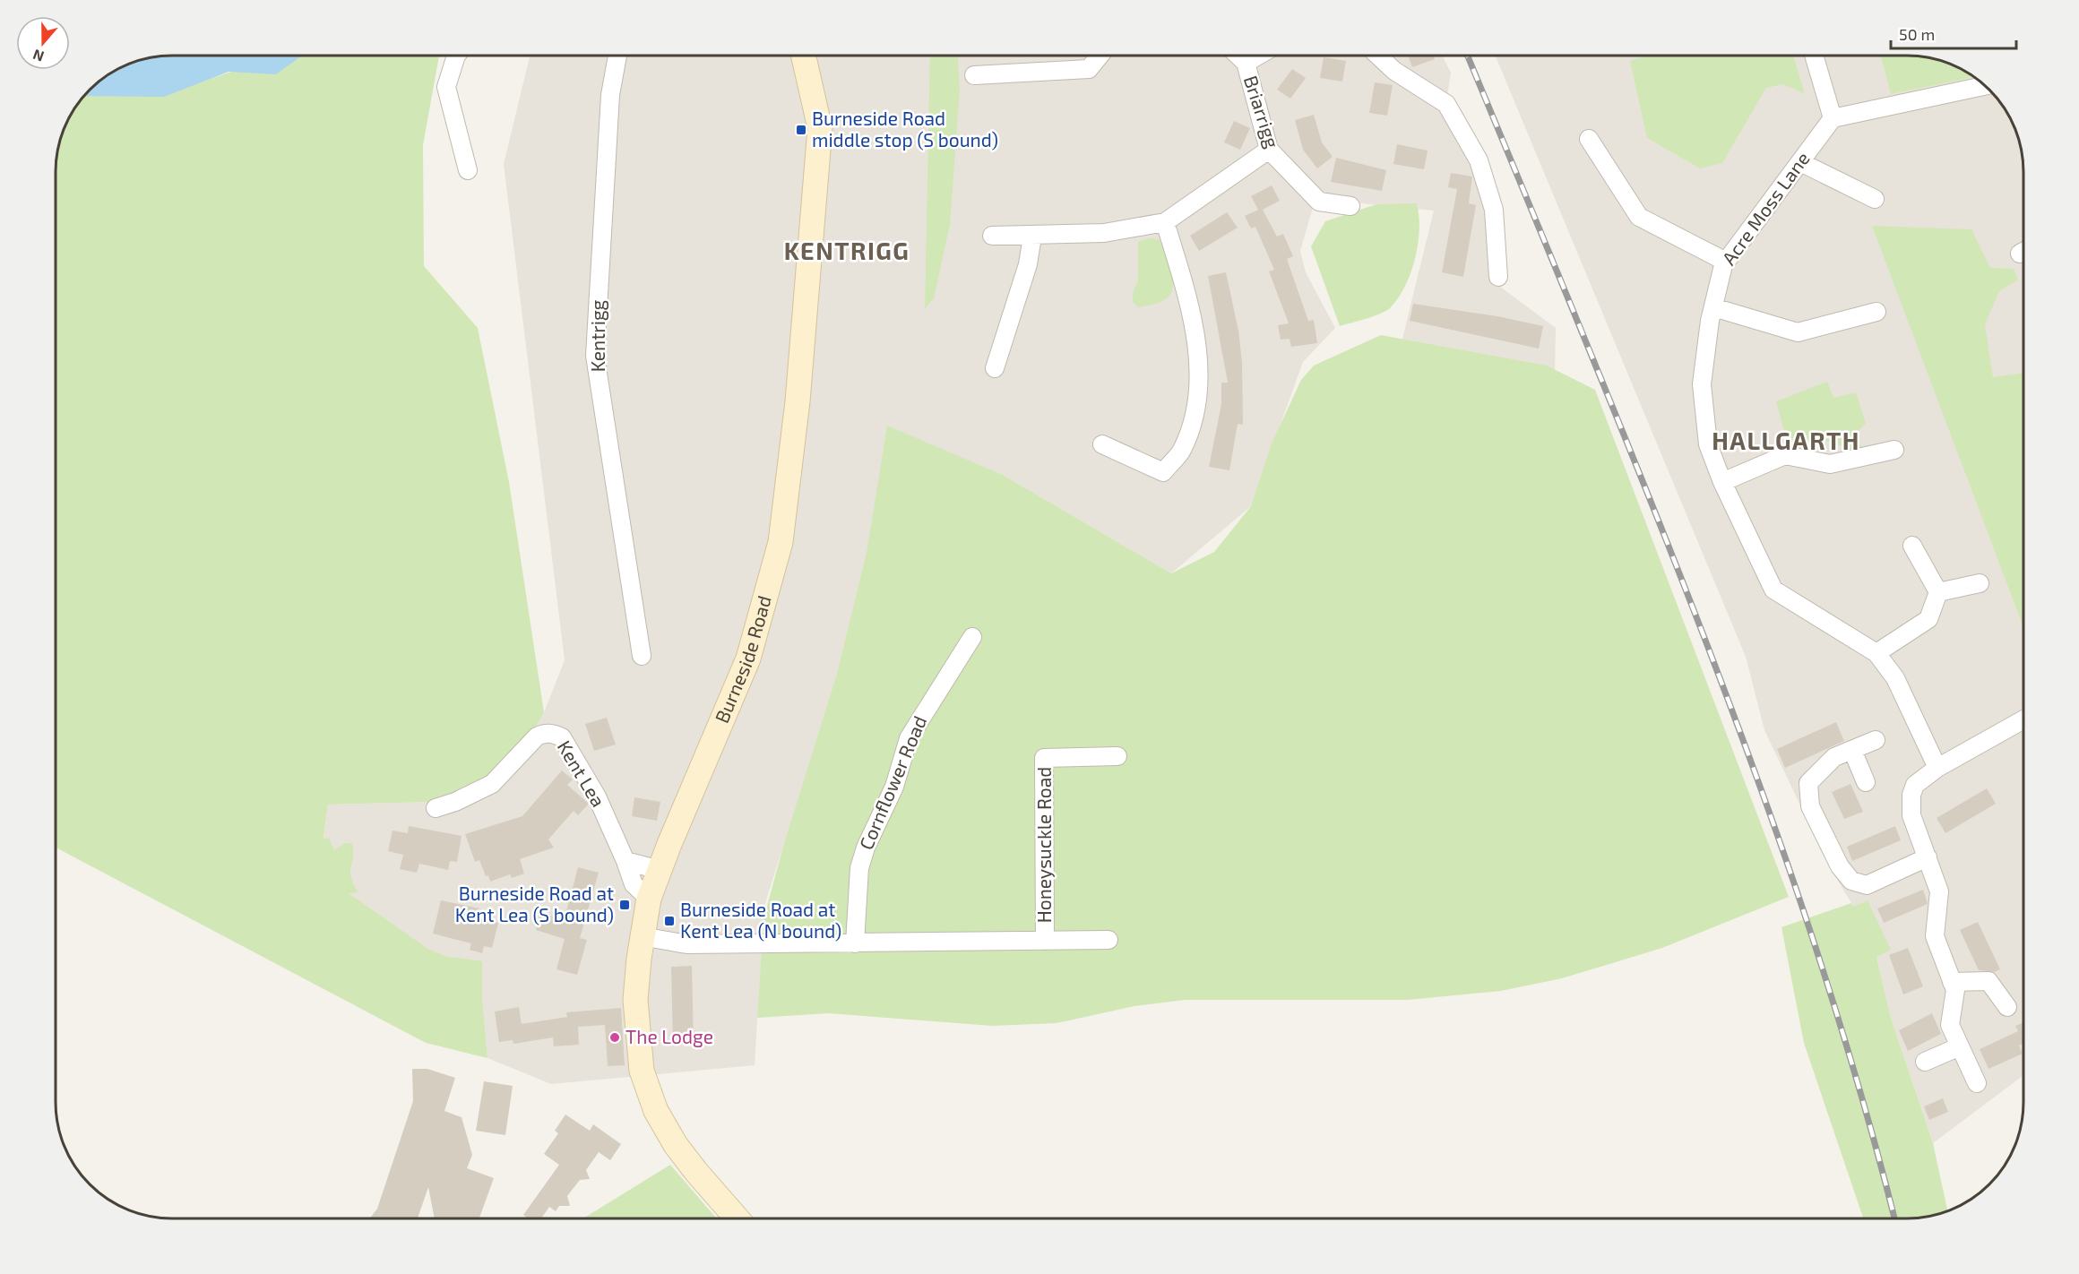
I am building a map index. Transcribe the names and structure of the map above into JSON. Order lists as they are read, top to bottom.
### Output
{
  "streets": {
    "street": [
      "Briarrigg",
      "Acre Moss Lane",
      "Kentrigg",
      "Burneside Road",
      "Kent Lea",
      "Cornflower Road",
      "Honeysuckle Road"
    ]
  },
  "crossings": [
    ["Burneside Road", "Kent Lea"]
  ],
  "districts": ["KENTRIGG", "HALLGARTH"],
  "places": {
    "transit": ["Burneside Road middle stop (S bound)", "Burneside Road at Kent Lea (S bound)", "Burneside Road at Kent Lea (N bound)"],
    "other": ["The Lodge"]
  },
  "scale_bar": "50 m",
  "north": "bottom"
}
